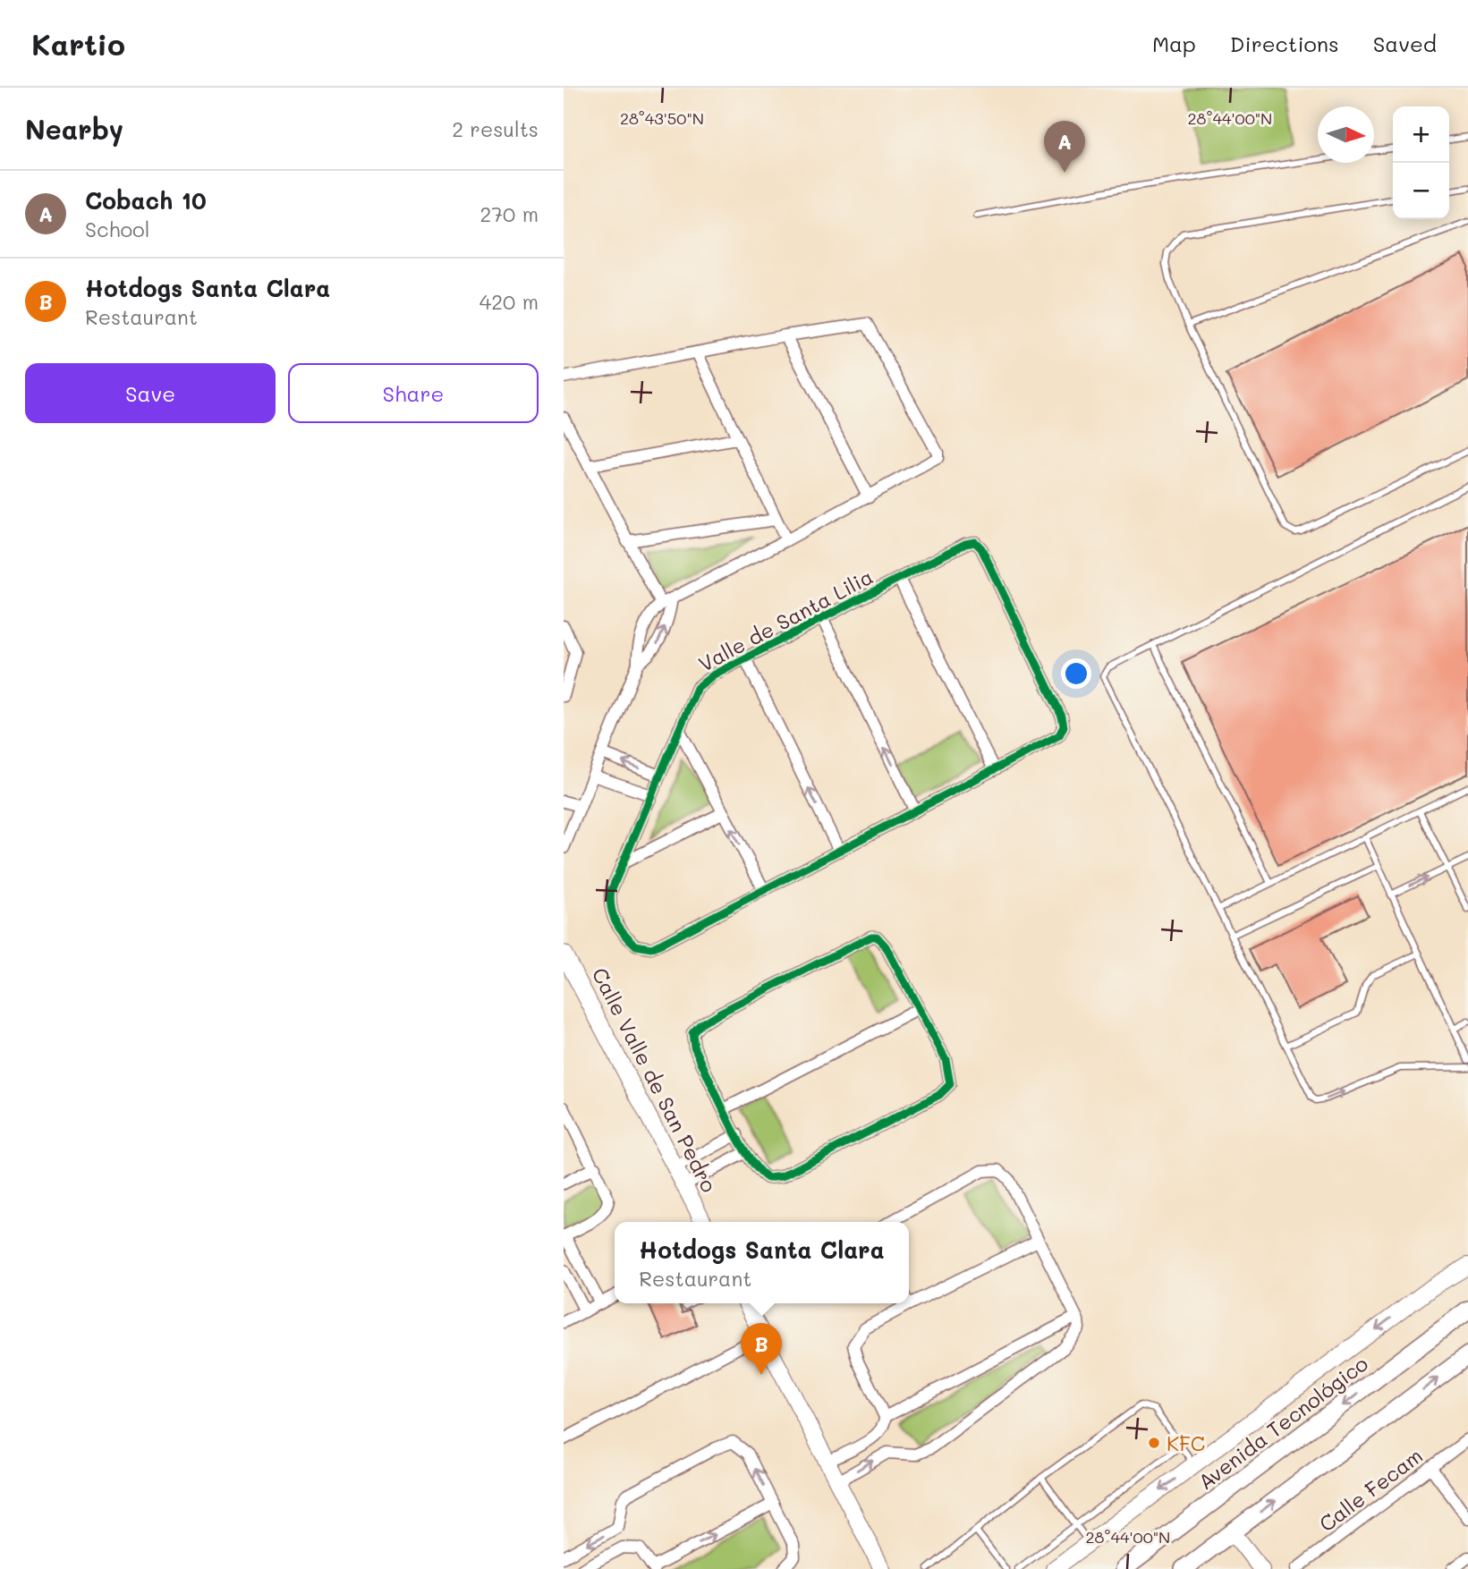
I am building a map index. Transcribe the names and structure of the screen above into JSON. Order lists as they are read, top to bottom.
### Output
{
  "streets": {
    "main road": ["Avenida Tecnológico"],
    "street": ["Valle de Santa Lilia", "Calle Valle de San Pedro", "Calle Fecam"]
  },
  "places": ["KFC"],
  "north": "right",
  "page": {
    "header": "Kartio",
    "nav": ["Map", "Directions", "Saved"],
    "heading": ["Nearby", "2 results"],
    "map_buttons": ["+", "−"],
    "pins": ["A", "B"],
    "list": [
      {
        "mark": "A",
        "name": "Cobach 10",
        "note": "School",
        "value": "270 m"
      },
      {
        "mark": "B",
        "name": "Hotdogs Santa Clara",
        "note": "Restaurant",
        "value": "420 m"
      }
    ],
    "buttons": ["Save", "Share"],
    "popup": ["Hotdogs Santa Clara", "Restaurant"]
  },
  "coordinates": ["28°43'50\"N", "28°44'00\"N"]
}
